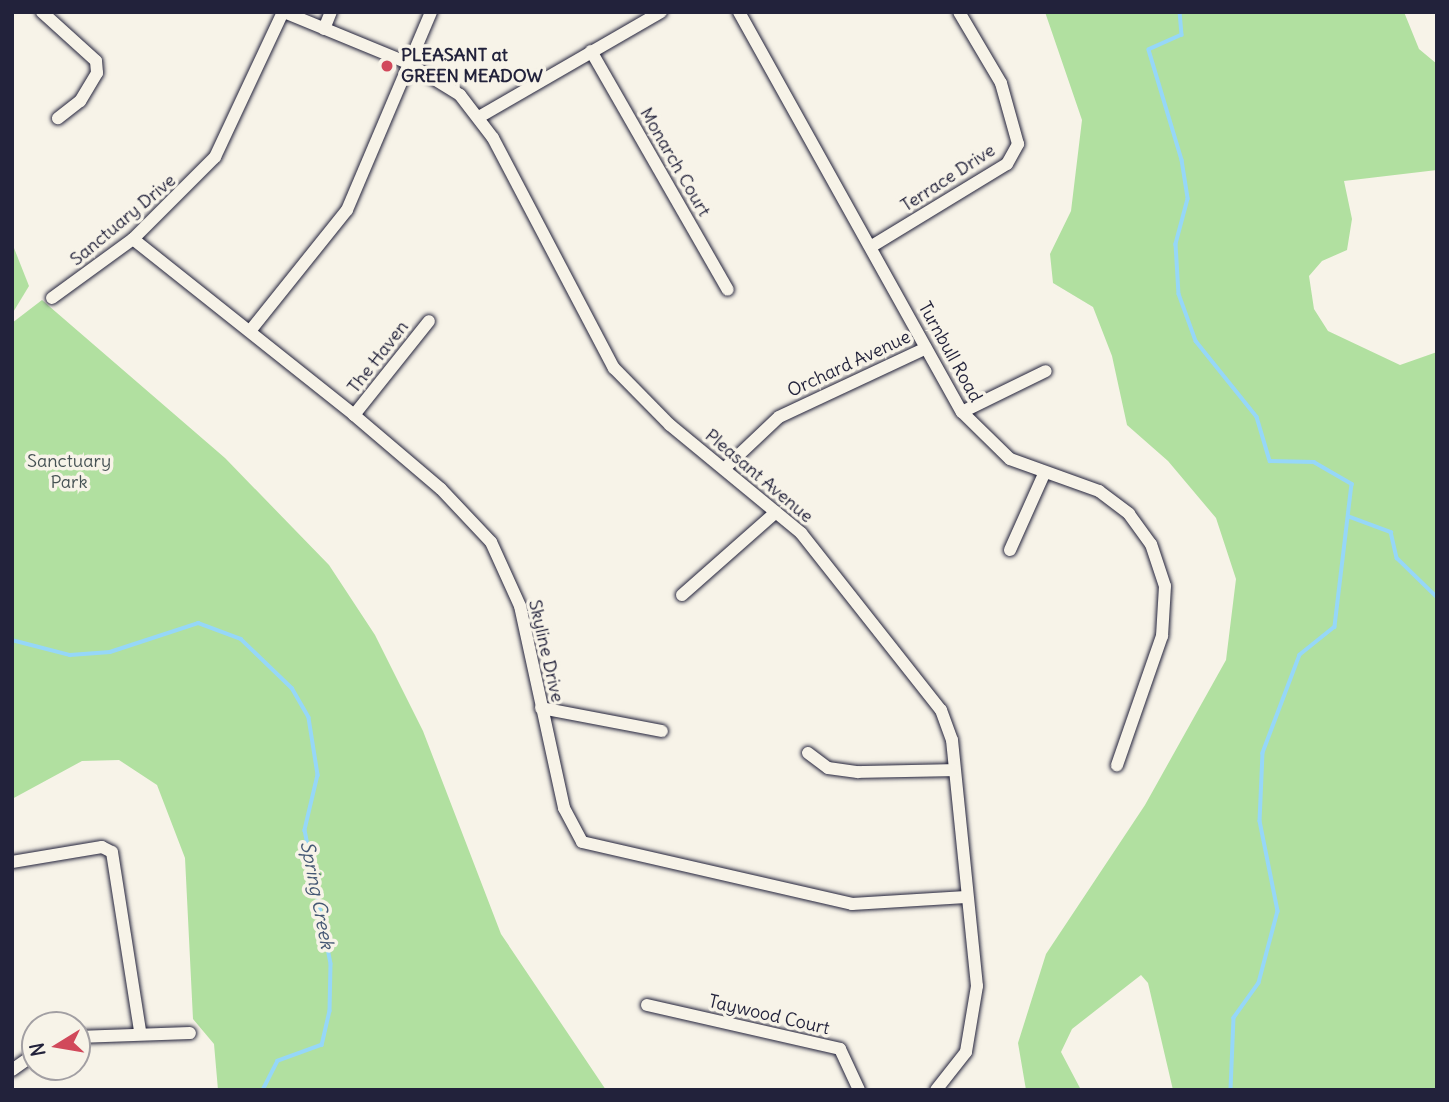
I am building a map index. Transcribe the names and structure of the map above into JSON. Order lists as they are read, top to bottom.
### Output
{
  "streets": {
    "street": [
      "Monarch Court",
      "Terrace Drive",
      "Sanctuary Drive",
      "Turnbull Road",
      "The Haven",
      "Orchard Avenue",
      "Pleasant Avenue",
      "Skyline Drive",
      "Taywood Court"
    ]
  },
  "crossings": [
    ["Terrace Drive", "Turnbull Road"],
    ["Sanctuary Drive", "Pleasant Avenue"],
    ["Sanctuary Drive", "Skyline Drive"],
    ["Turnbull Road", "Orchard Avenue"],
    ["The Haven", "Skyline Drive"],
    ["Orchard Avenue", "Pleasant Avenue"],
    ["Pleasant Avenue", "Skyline Drive"]
  ],
  "water": ["Spring Creek"],
  "parks": ["Sanctuary Park"],
  "places": ["PLEASANT at GREEN MEADOW"],
  "north": "left"
}
